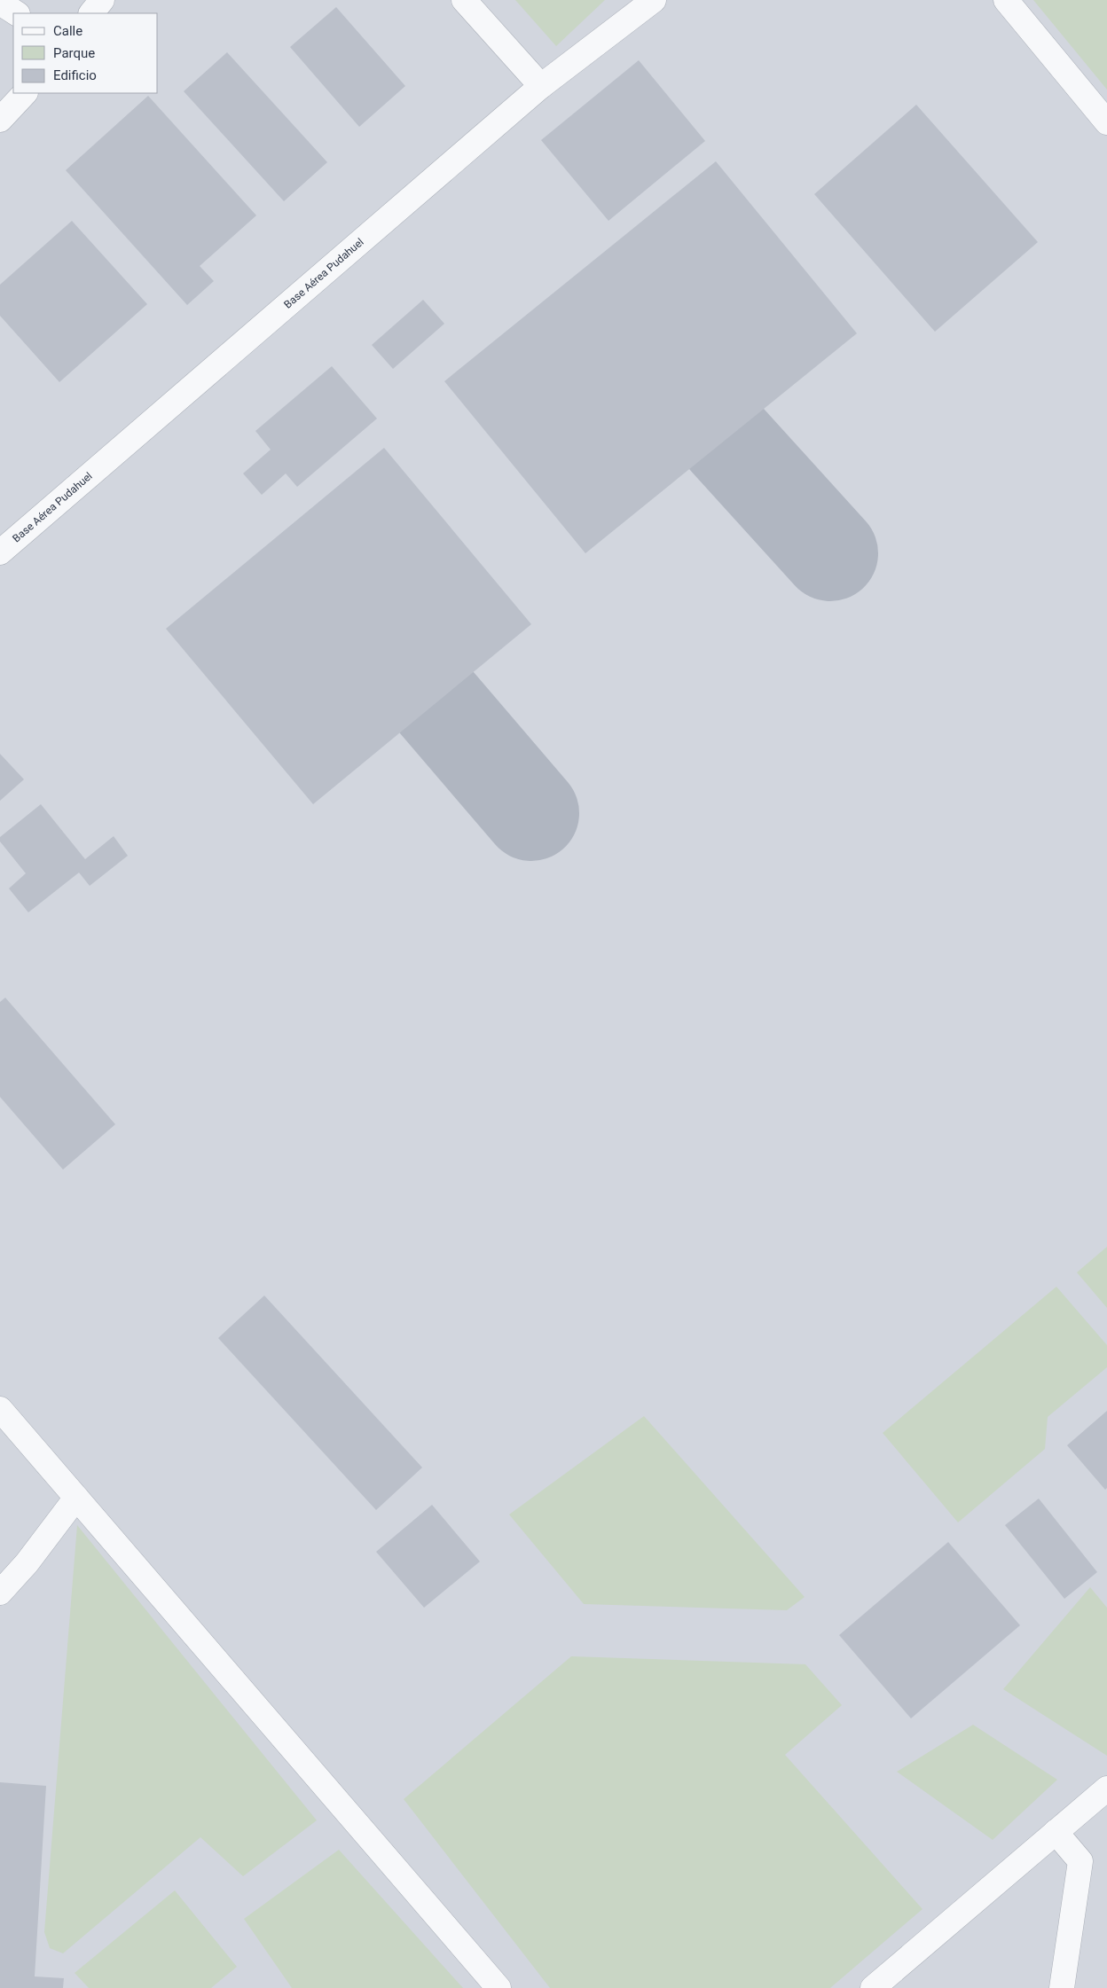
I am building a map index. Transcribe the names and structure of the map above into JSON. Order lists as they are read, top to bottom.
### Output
{
  "streets": {
    "street": ["Base Aérea Pudahuel"]
  },
  "legend": ["Calle", "Parque", "Edificio"]
}
